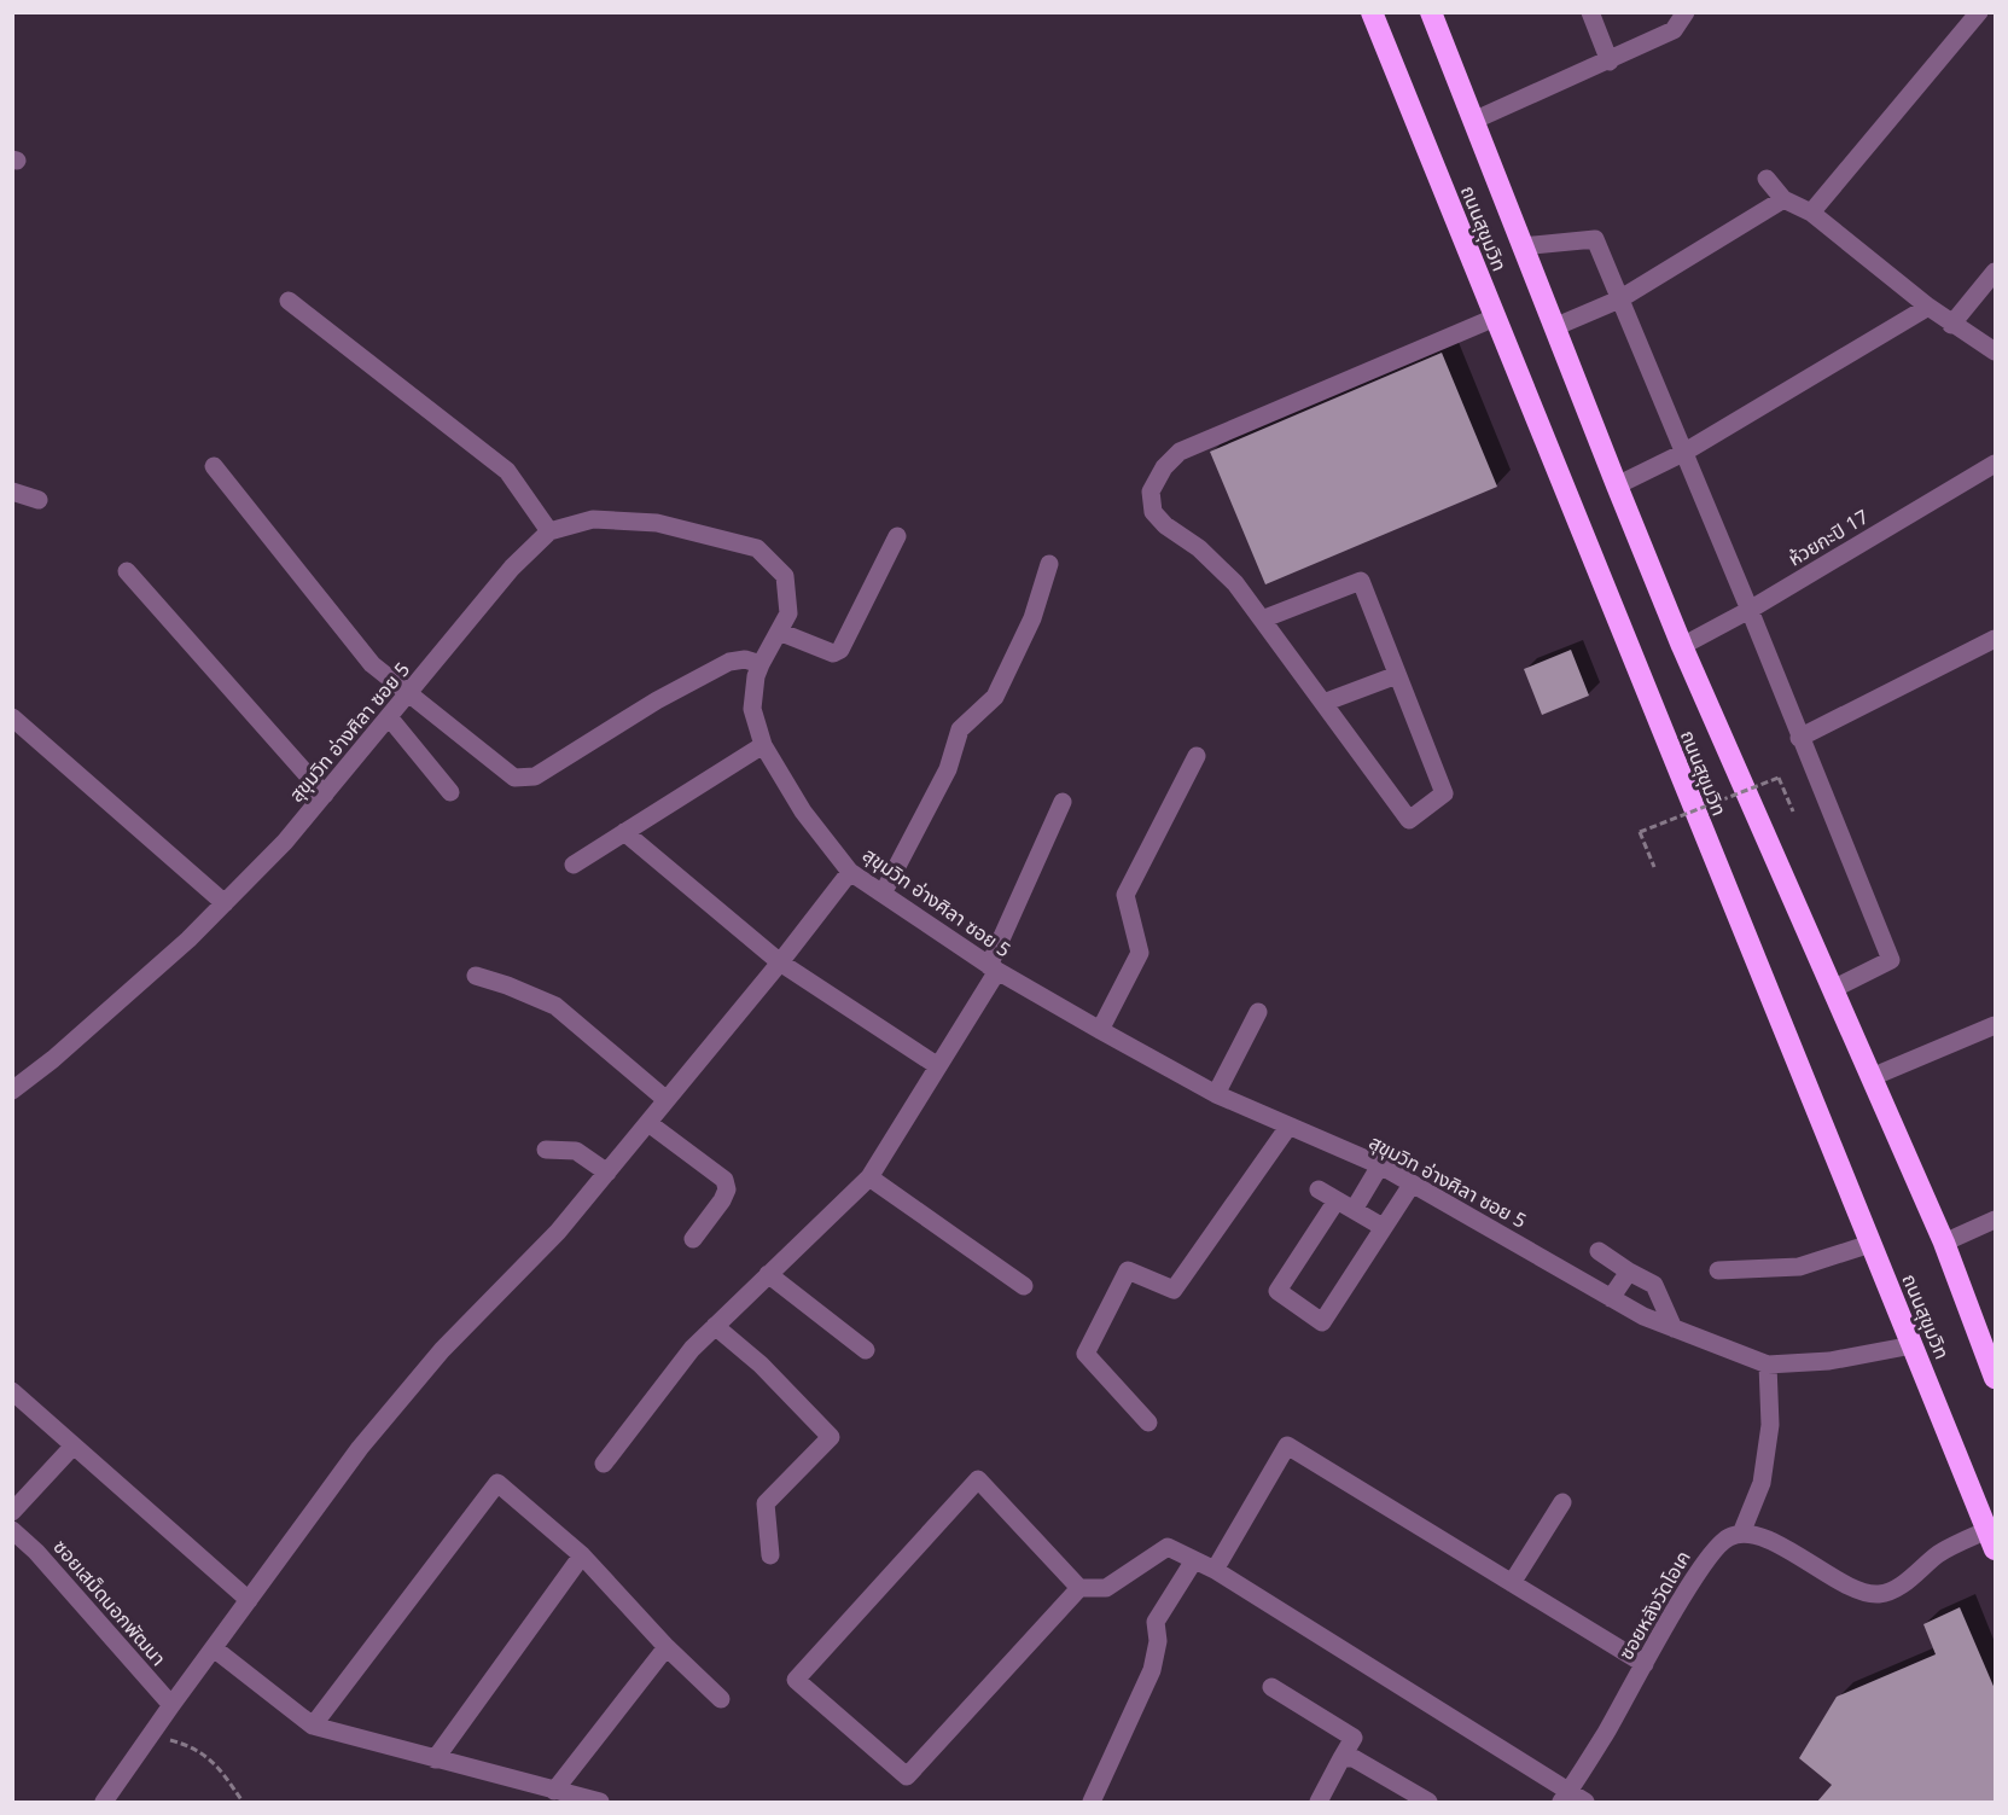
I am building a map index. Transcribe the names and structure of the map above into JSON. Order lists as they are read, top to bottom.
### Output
{
  "streets": {
    "highway": ["ถนนสุขุมวิท"],
    "street": [
      "ห้วยกะปิ 17",
      "สุขุมวิท อ่างศิลา ซอย 5",
      "ซอยเสม็ดนอกพัฒนา",
      "ซอยหลังวัดโอเค"
    ]
  },
  "crossings": [
    ["ถนนสุขุมวิท", "ห้วยกะปิ 17"],
    ["ถนนสุขุมวิท", "สุขุมวิท อ่างศิลา ซอย 5"]
  ]
}
